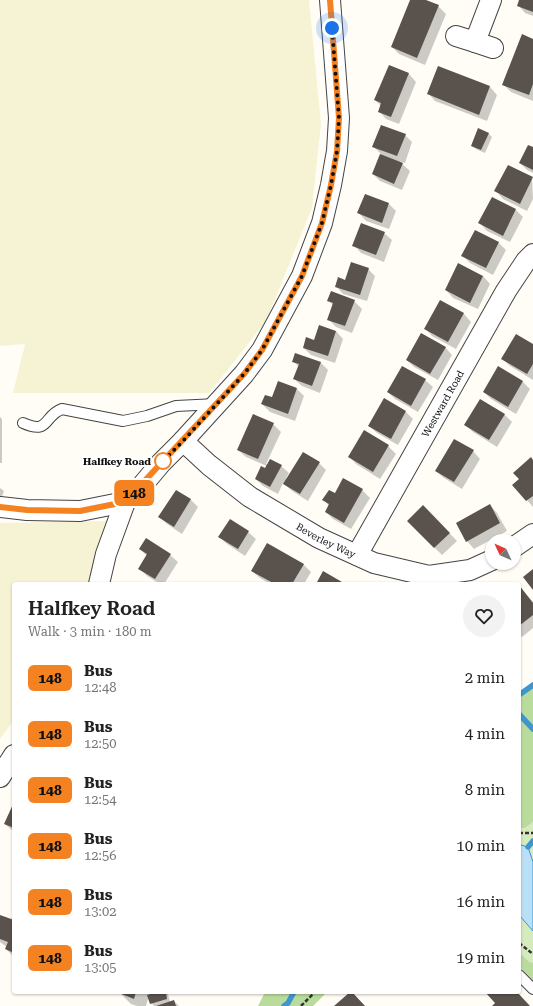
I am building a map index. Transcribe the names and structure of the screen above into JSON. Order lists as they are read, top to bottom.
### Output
{
  "streets": {
    "street": ["Westward Road", "Beverley Way"]
  },
  "crossings": [
    ["Westward Road", "Beverley Way"]
  ],
  "places": ["Halfkey Road"],
  "lines": ["bus line 148"],
  "north": "top left",
  "page": {
    "on_map": "148",
    "heading": ["Halfkey Road", "Walk · 3 min · 180 m"],
    "list": [
      {
        "mark": "148",
        "name": "Bus",
        "note": "12:48",
        "value": "2 min"
      },
      {
        "mark": "148",
        "name": "Bus",
        "note": "12:50",
        "value": "4 min"
      },
      {
        "mark": "148",
        "name": "Bus",
        "note": "12:54",
        "value": "8 min"
      },
      {
        "mark": "148",
        "name": "Bus",
        "note": "12:56",
        "value": "10 min"
      },
      {
        "mark": "148",
        "name": "Bus",
        "note": "13:02",
        "value": "16 min"
      },
      {
        "mark": "148",
        "name": "Bus",
        "note": "13:05",
        "value": "19 min"
      }
    ]
  }
}
